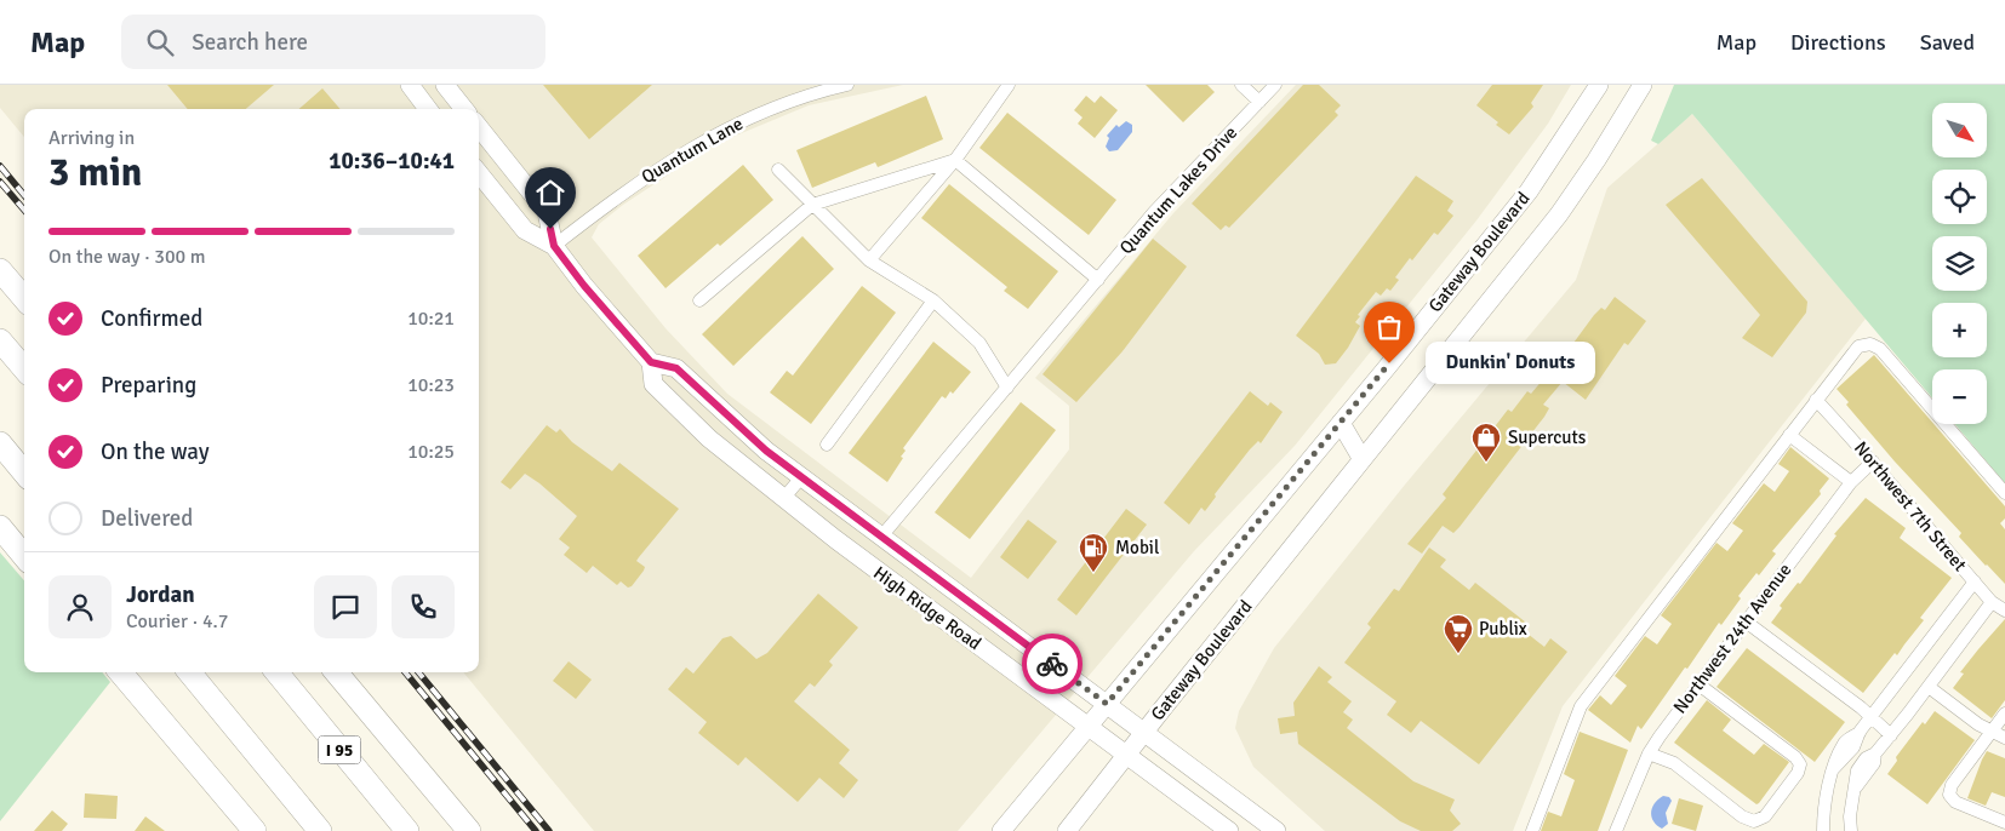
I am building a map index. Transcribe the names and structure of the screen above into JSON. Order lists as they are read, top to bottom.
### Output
{
  "streets": {
    "highway": ["I 95"],
    "street": [
      "Quantum Lane",
      "Quantum Lakes Drive",
      "Gateway Boulevard",
      "Northwest 7th Street",
      "High Ridge Road",
      "Northwest 24th Avenue"
    ]
  },
  "crossings": [
    ["Quantum Lane", "High Ridge Road"],
    ["Quantum Lakes Drive", "High Ridge Road"],
    ["Gateway Boulevard", "High Ridge Road"],
    ["Northwest 7th Street", "Northwest 24th Avenue"]
  ],
  "places": {
    "other": ["Dunkin' Donuts"],
    "shop": ["Supercuts"],
    "fuel station": ["Mobil"],
    "supermarket": ["Publix"]
  },
  "north": "bottom right",
  "page": {
    "header": "Map",
    "search": "Search here",
    "nav": ["Map", "Directions", "Saved"],
    "map_buttons": ["+", "−"],
    "heading": ["3 min", "Arriving in", "10:36–10:41"],
    "panel": ["Jordan", "Courier · 4.7"],
    "bar": "On the way · 300 m",
    "list": [
      ["Confirmed", "10:21"],
      ["Preparing", "10:23"],
      ["On the way", "10:25"],
      "Delivered"
    ],
    "bubble": "Dunkin' Donuts"
  }
}
